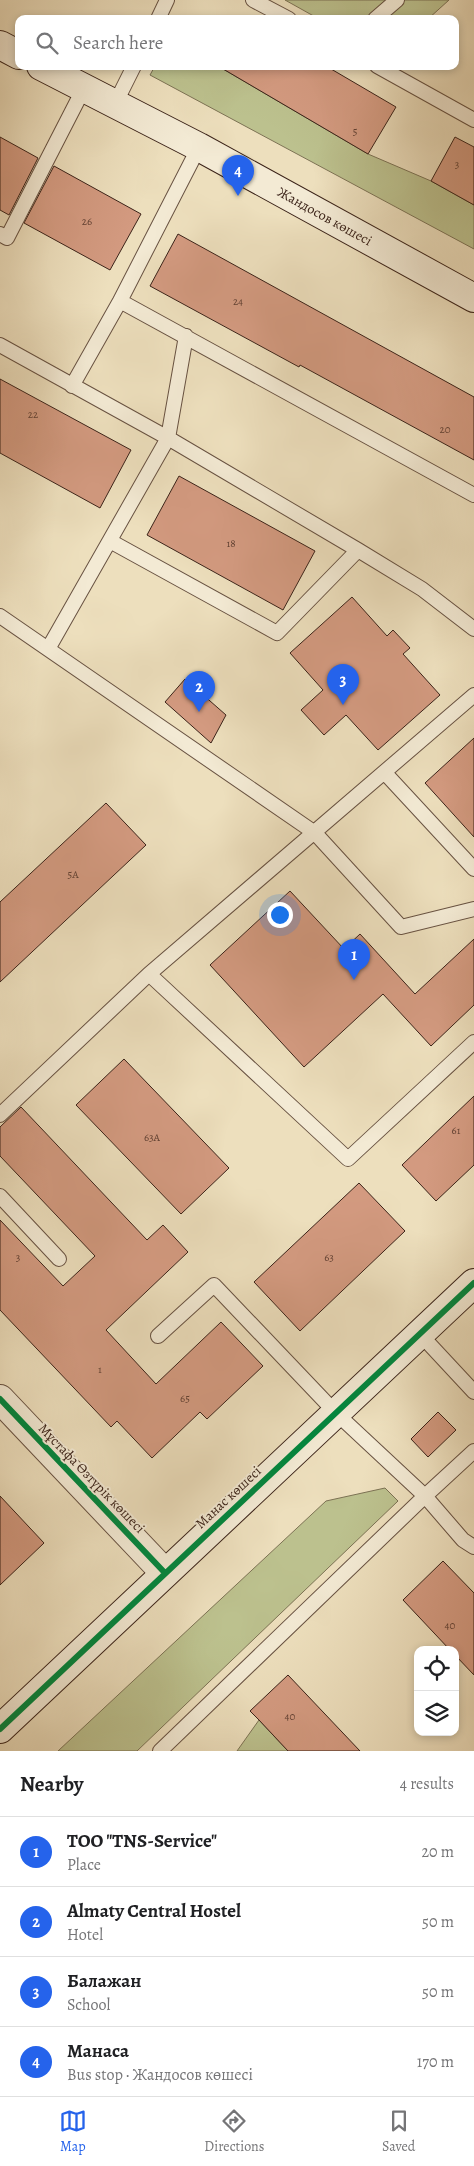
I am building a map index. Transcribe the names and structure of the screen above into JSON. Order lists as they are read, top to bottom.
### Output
{
  "streets": {
    "street": ["Жандосов көшесі", "Мұстафа Өзтүрік көшесі", "Манас көшесі"]
  },
  "crossings": [
    ["Мұстафа Өзтүрік көшесі", "Манас көшесі"]
  ],
  "house_numbers": [
    "5",
    "3",
    "26",
    "24",
    "22",
    "20",
    "18",
    "5А",
    "61",
    "63А",
    "3",
    "63",
    "1",
    "65",
    "40",
    "40"
  ],
  "page": {
    "search": "Search here",
    "pins": [
      "4",
      "3",
      "2",
      "1"
    ],
    "heading": ["Nearby", "4 results"],
    "list": [
      {
        "mark": "1",
        "name": "ТОО \"TNS-Service\"",
        "note": "Place",
        "value": "20 m"
      },
      {
        "mark": "2",
        "name": "Almaty Central Hostel",
        "note": "Hotel",
        "value": "50 m"
      },
      {
        "mark": "3",
        "name": "Балажан",
        "note": "School",
        "value": "50 m"
      },
      {
        "mark": "4",
        "name": "Манаса",
        "note": "Bus stop · Жандосов көшесі",
        "value": "170 m"
      }
    ],
    "nav": ["Map", "Directions", "Saved"]
  }
}
